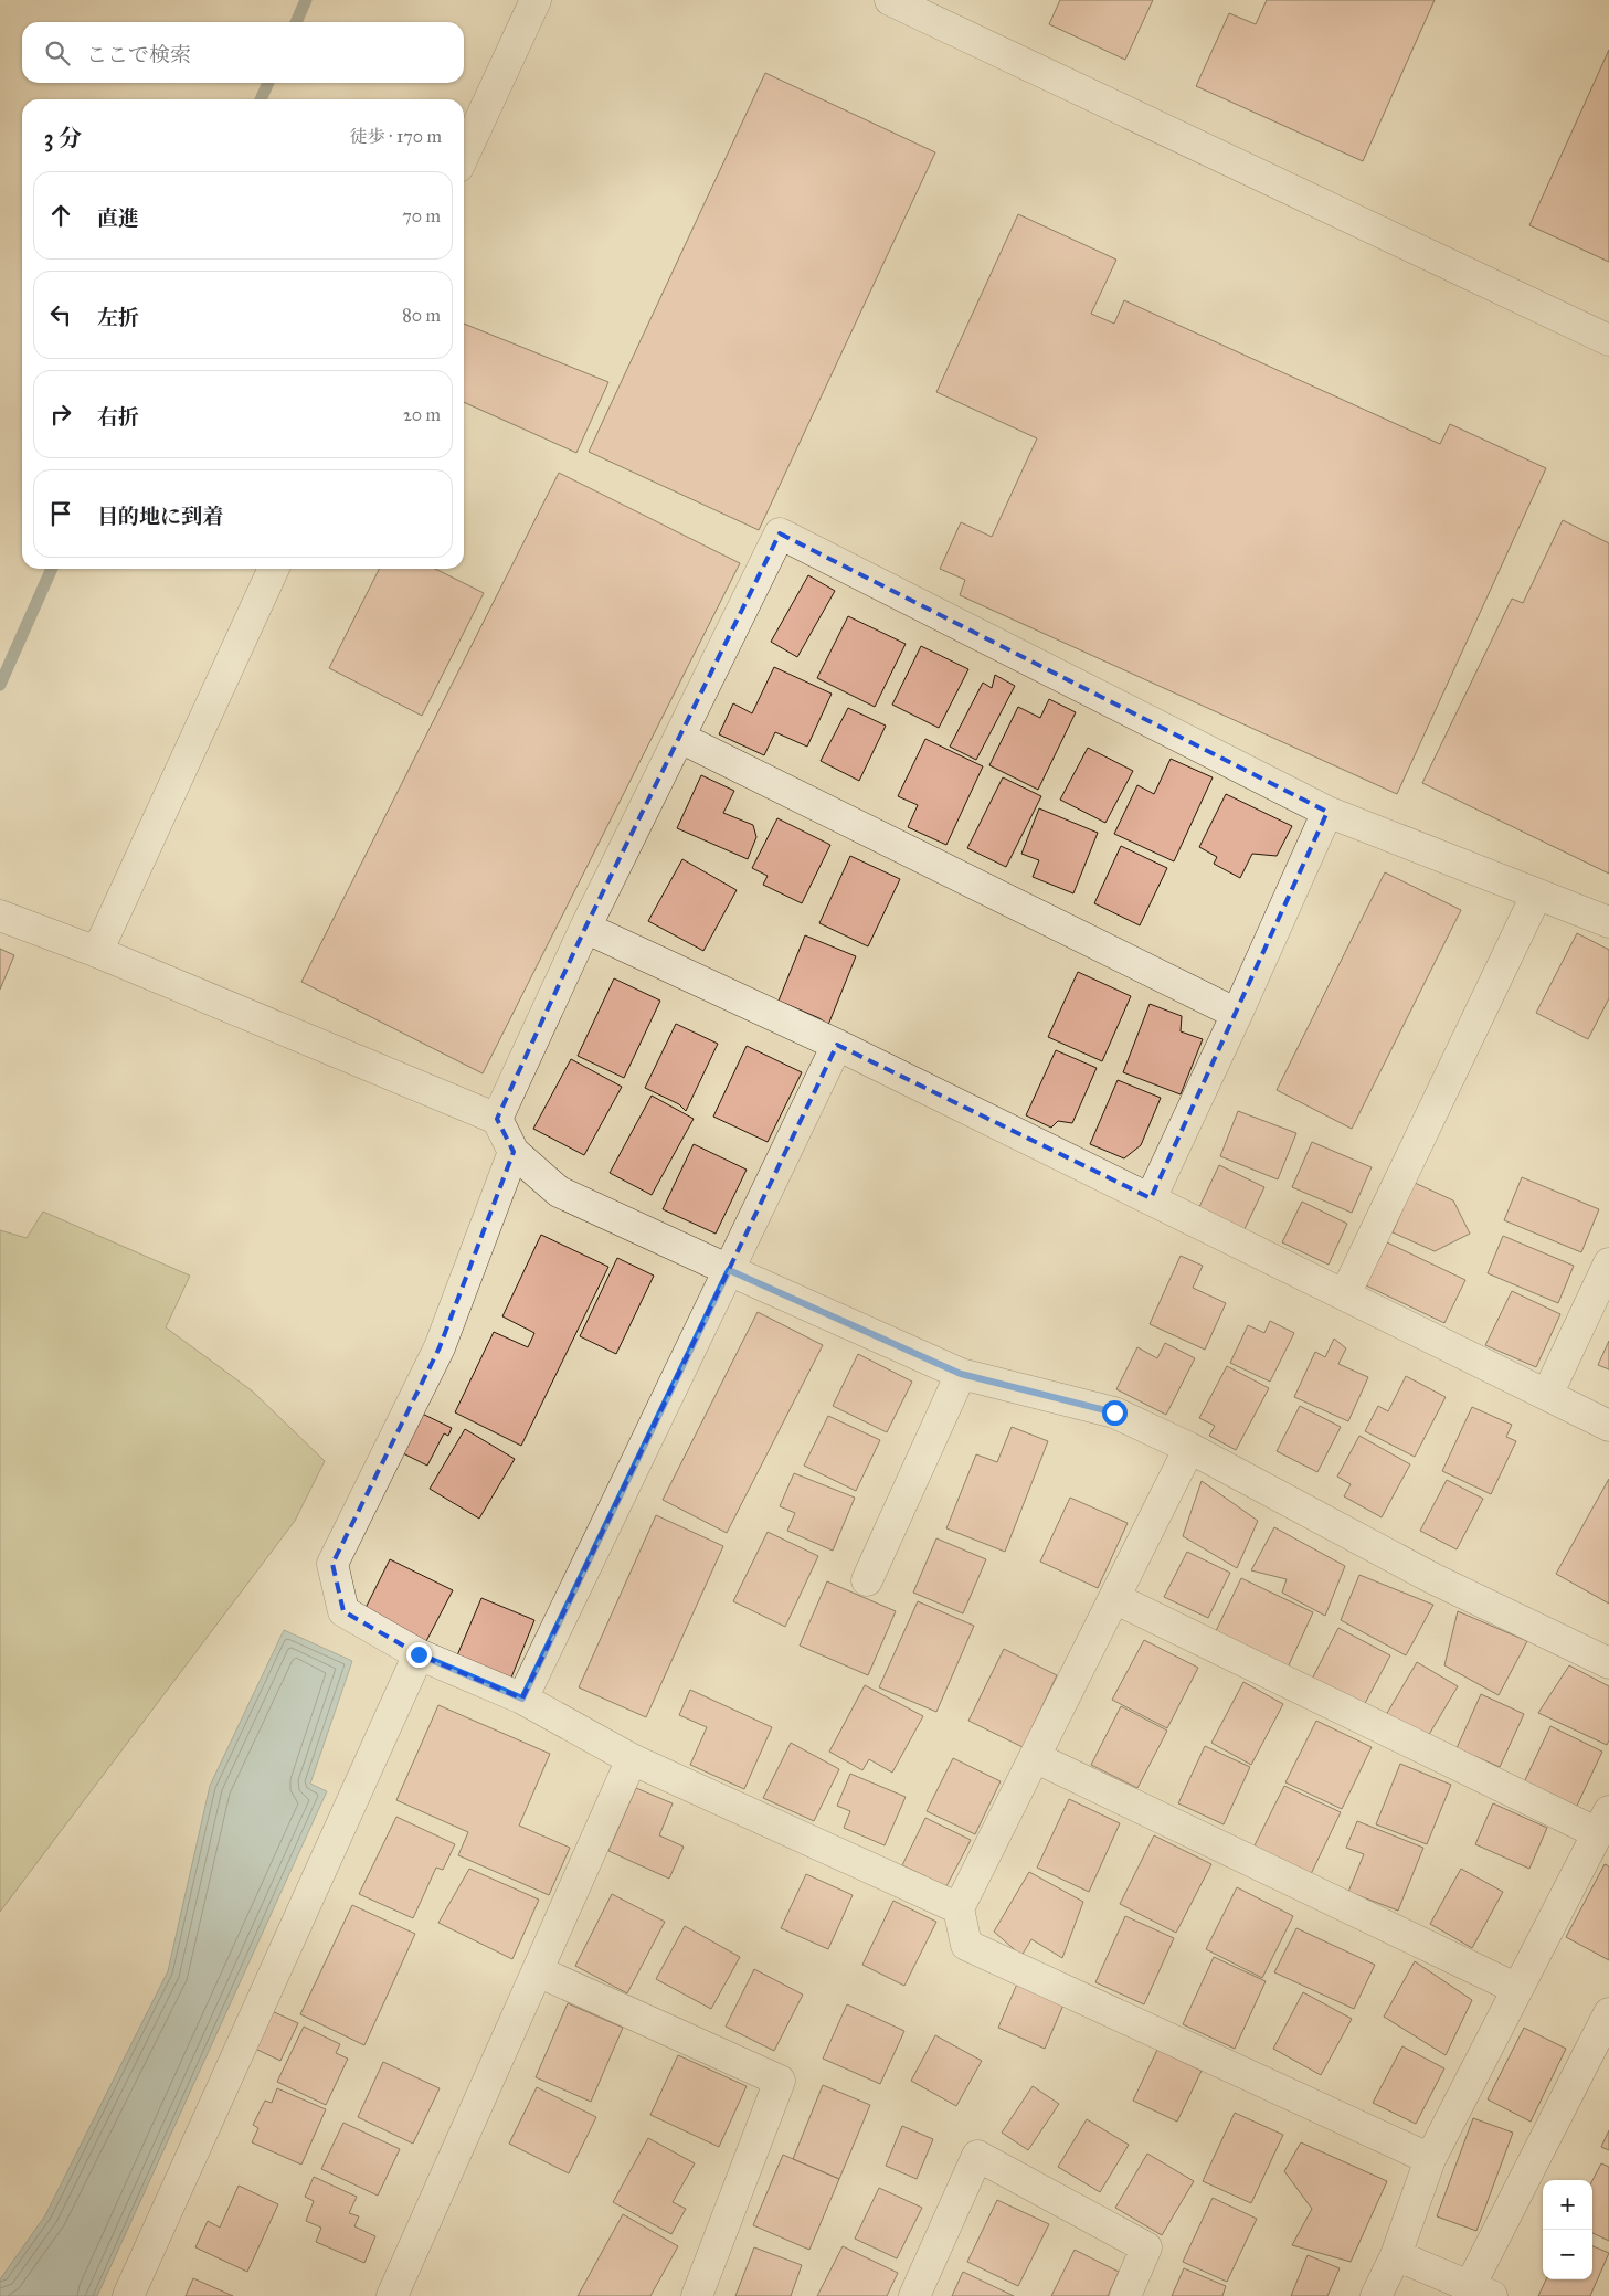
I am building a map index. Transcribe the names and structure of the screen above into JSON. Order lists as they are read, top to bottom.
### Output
{
  "page": {
    "search": "ここで検索",
    "heading": ["3 分", "徒歩 · 170 m"],
    "list": [
      ["直進", "70 m"],
      ["左折", "80 m"],
      ["右折", "20 m"],
      "目的地に到着"
    ],
    "map_buttons": ["+", "−"]
  }
}
